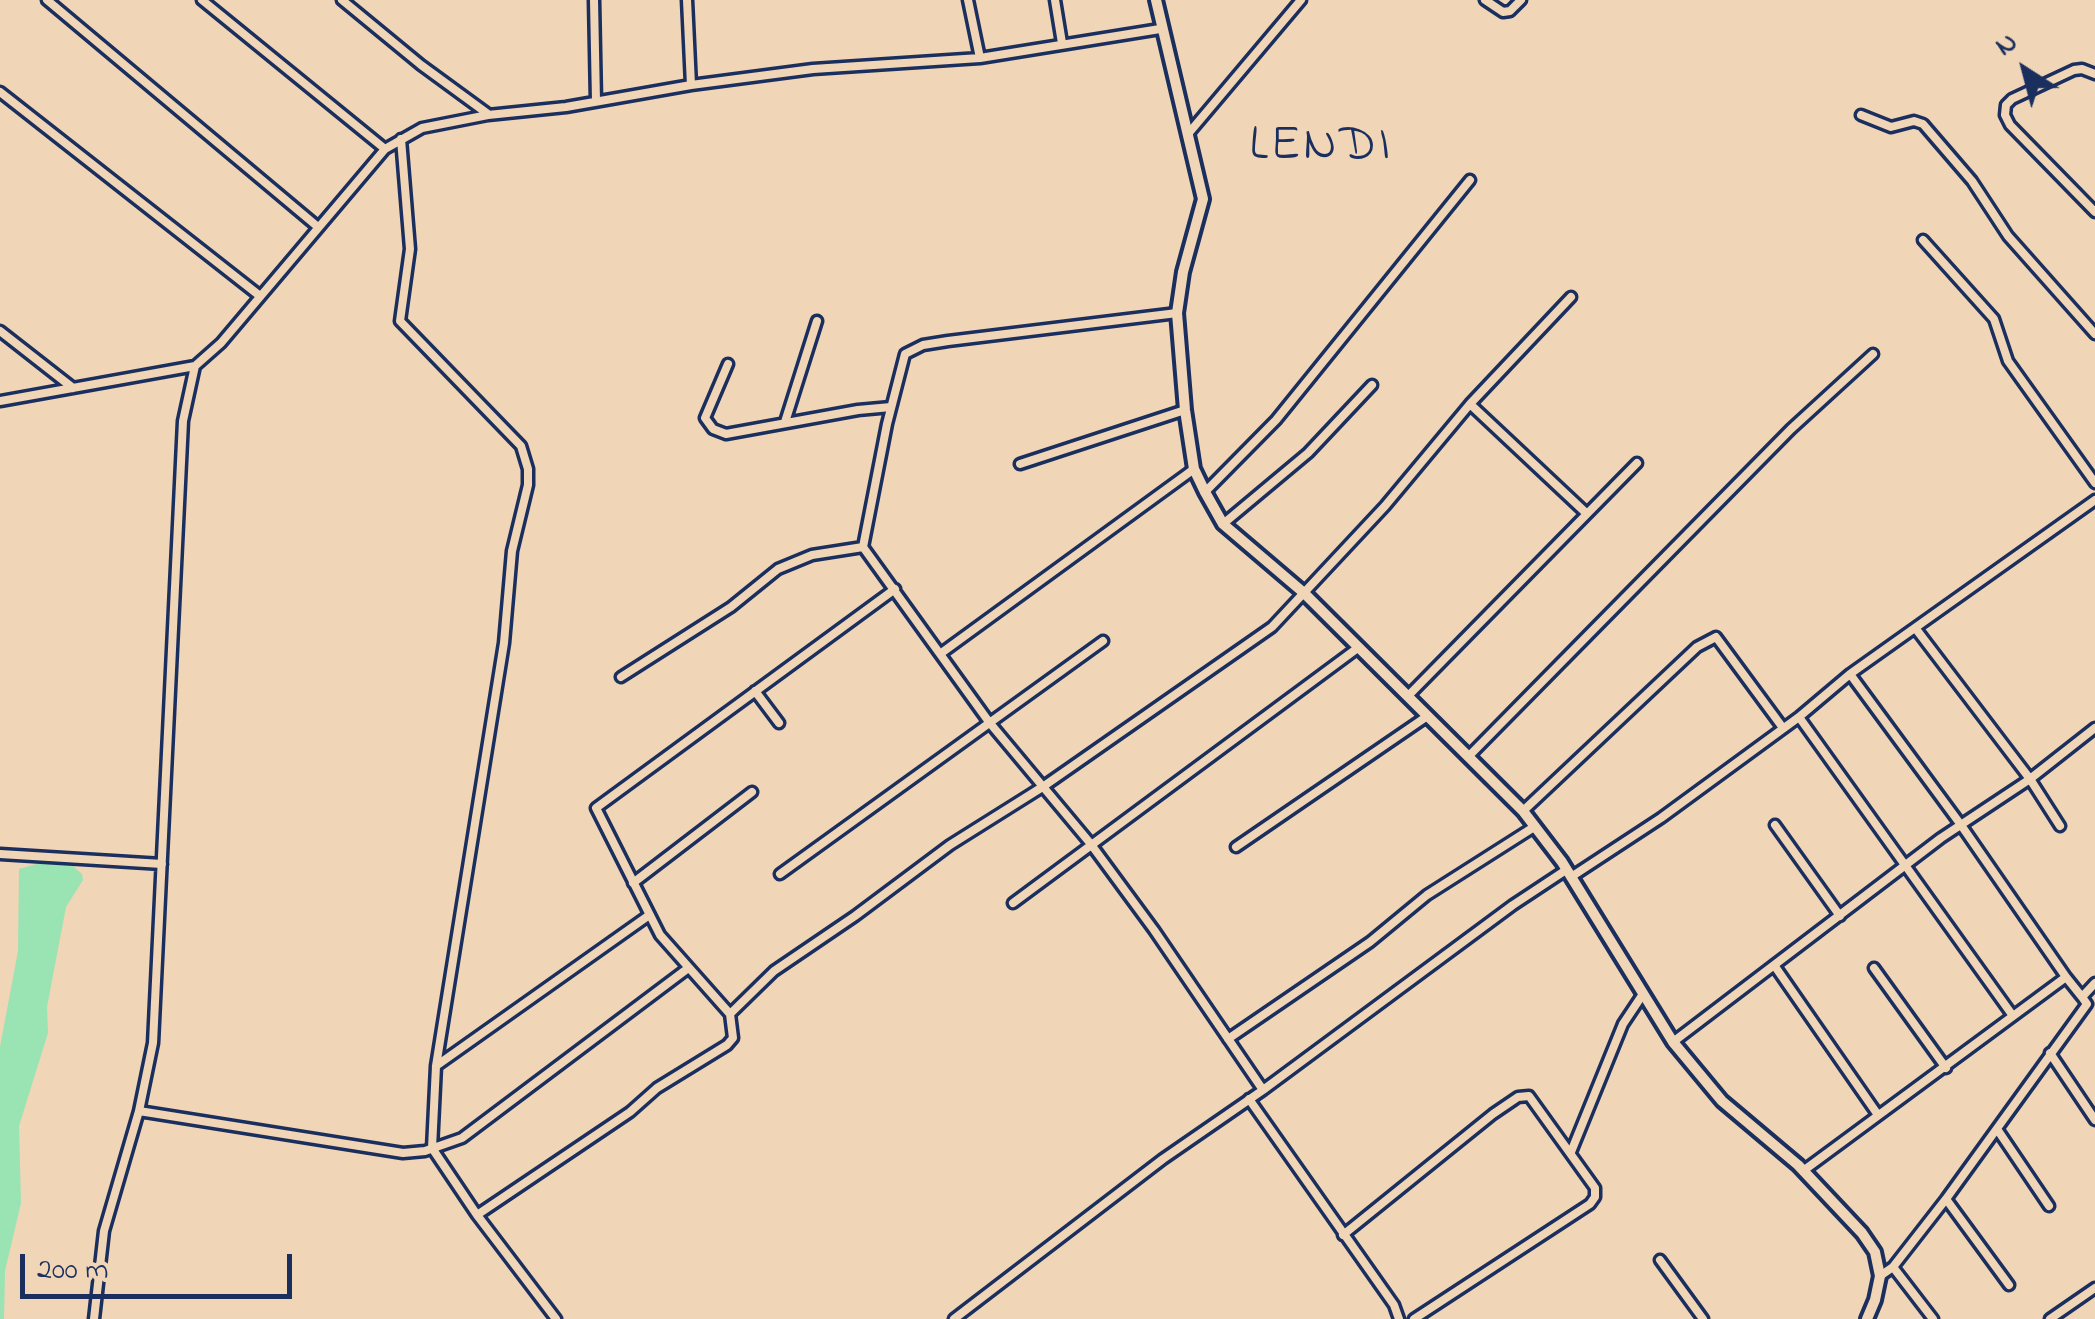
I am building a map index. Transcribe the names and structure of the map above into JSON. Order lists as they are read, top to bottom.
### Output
{
  "districts": ["LENDI"],
  "scale_bar": "200 m",
  "north": "top left"
}
